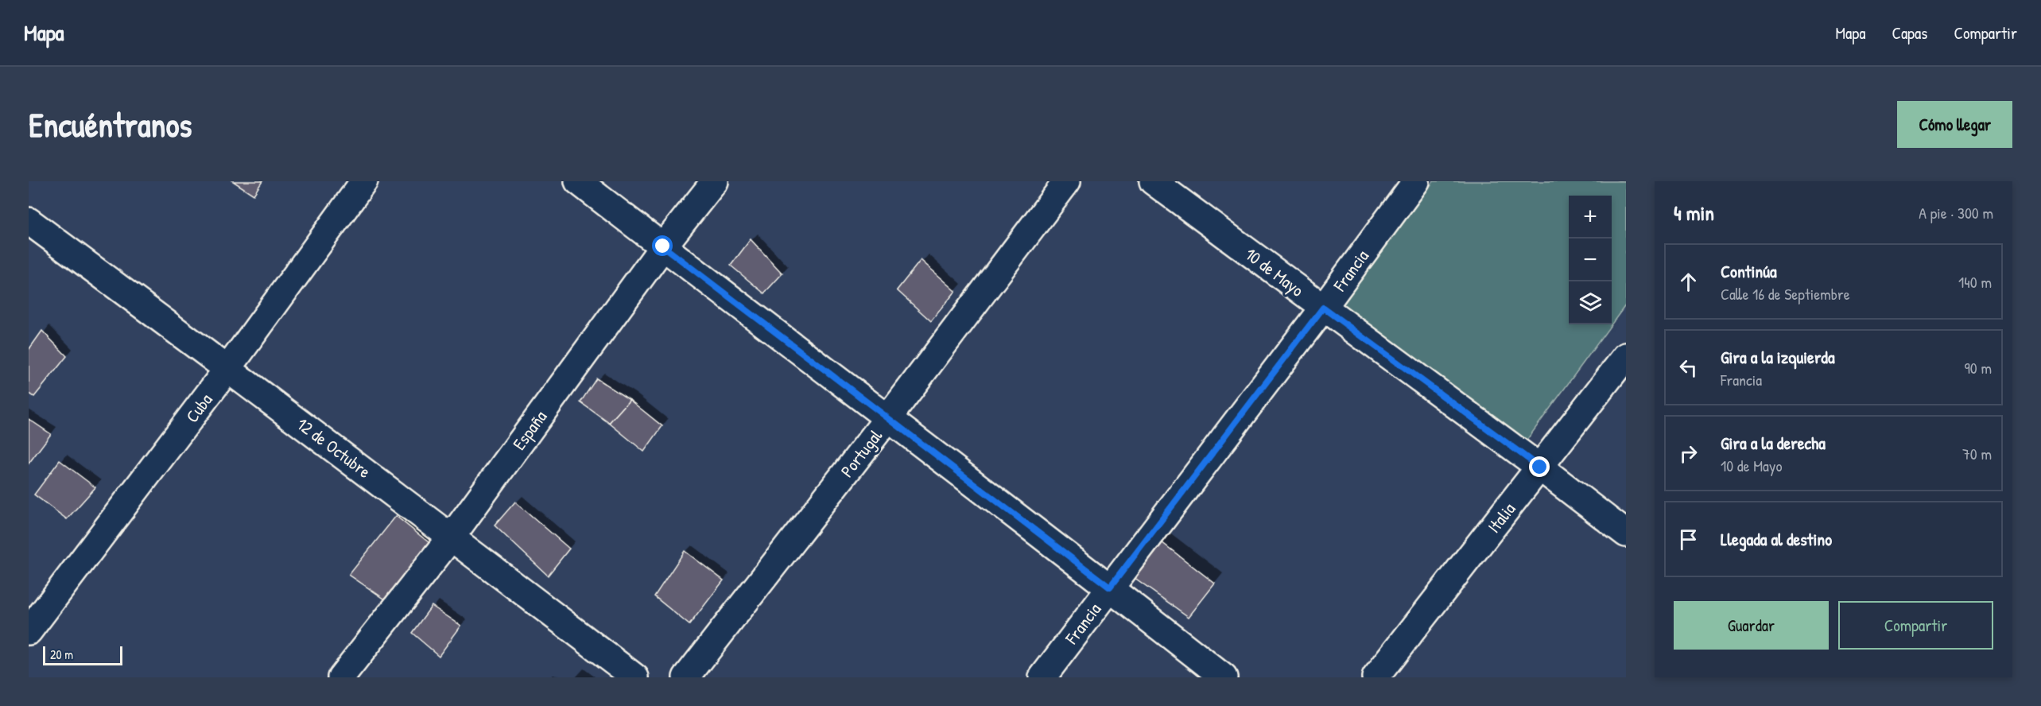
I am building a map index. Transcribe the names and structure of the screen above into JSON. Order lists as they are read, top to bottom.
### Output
{
  "streets": {
    "street": [
      "Francia",
      "10 de Mayo",
      "Cuba",
      "España",
      "12 de Octubre",
      "Portugal",
      "Italia"
    ]
  },
  "crossings": [
    ["Francia", "10 de Mayo"],
    ["10 de Mayo", "Italia"],
    ["Cuba", "12 de Octubre"],
    ["España", "12 de Octubre"]
  ],
  "scale_bar": "20 m",
  "page": {
    "header": "Mapa",
    "nav": ["Mapa", "Capas", "Compartir"],
    "buttons": [
      "Cómo llegar",
      ["Guardar", "Compartir"]
    ],
    "title": "Encuéntranos",
    "heading": ["4 min", "A pie · 300 m"],
    "map_buttons": ["+", "−"],
    "list": [
      ["Continúa", "Calle 16 de Septiembre", "140 m"],
      ["Gira a la izquierda", "Francia", "90 m"],
      ["Gira a la derecha", "10 de Mayo", "70 m"],
      "Llegada al destino"
    ],
    "scale": "20 m"
  }
}
